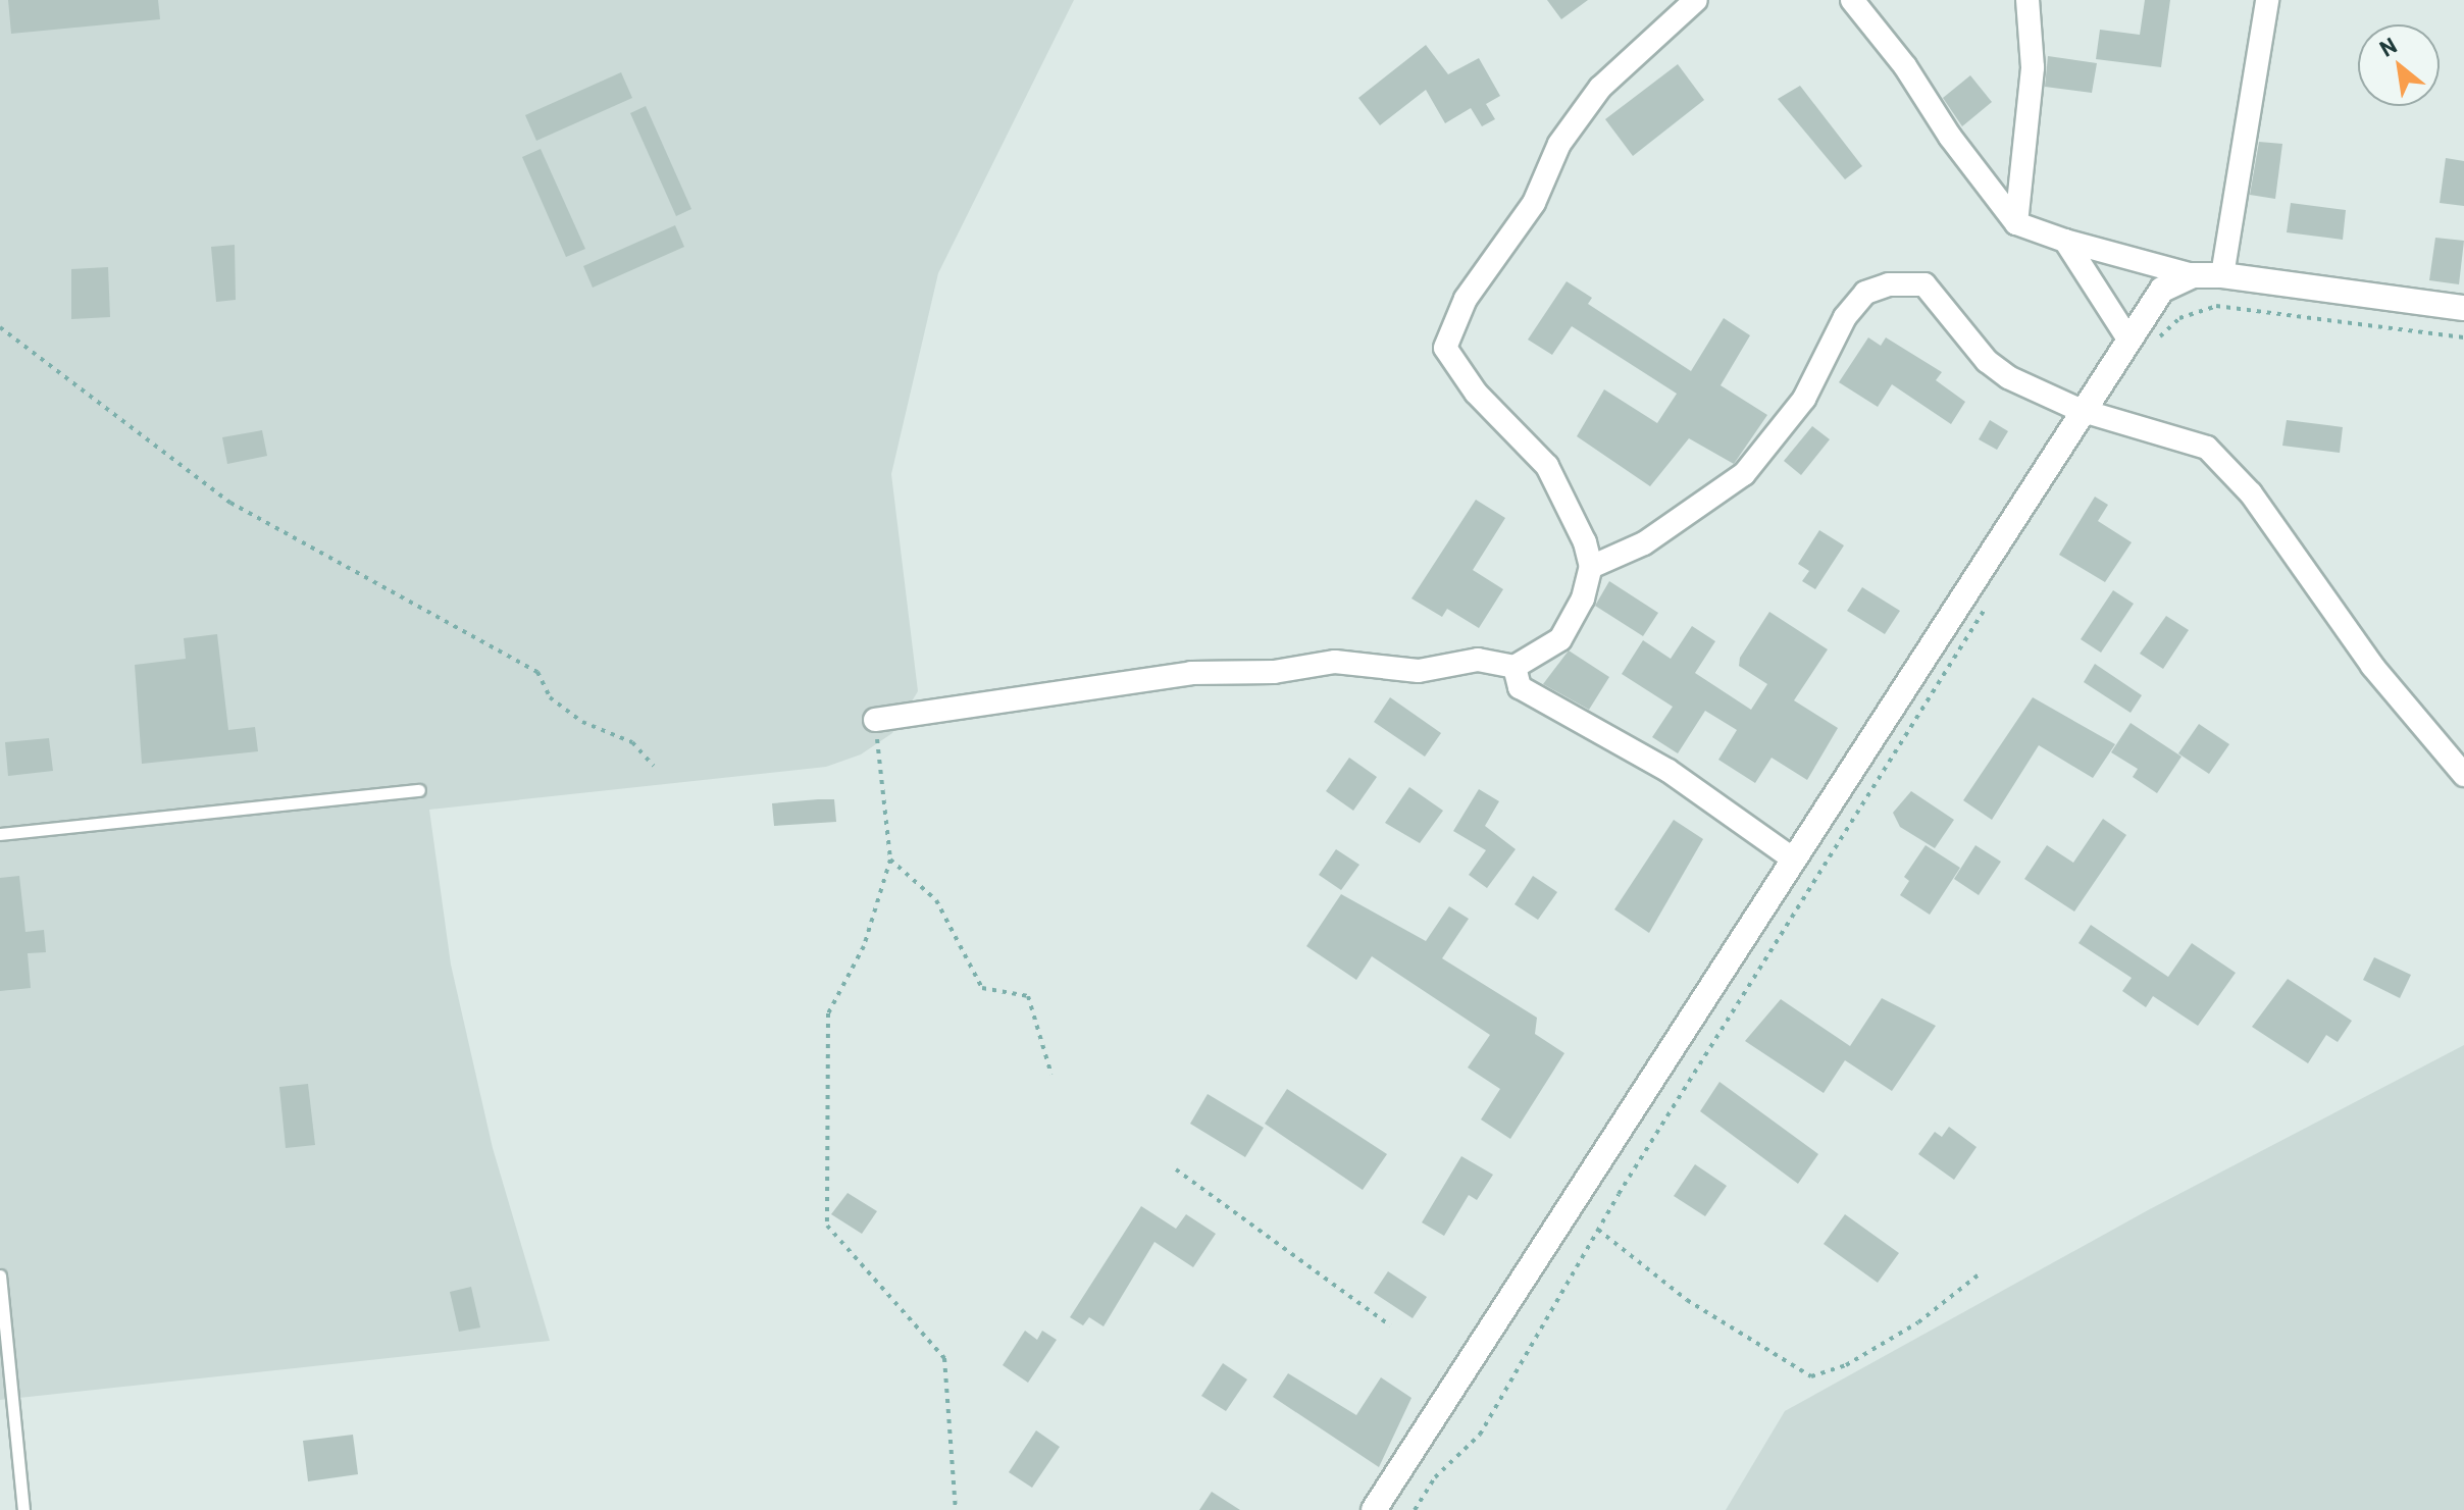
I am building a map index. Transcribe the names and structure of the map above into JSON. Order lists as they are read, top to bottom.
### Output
{
  "north": "top left"
}
